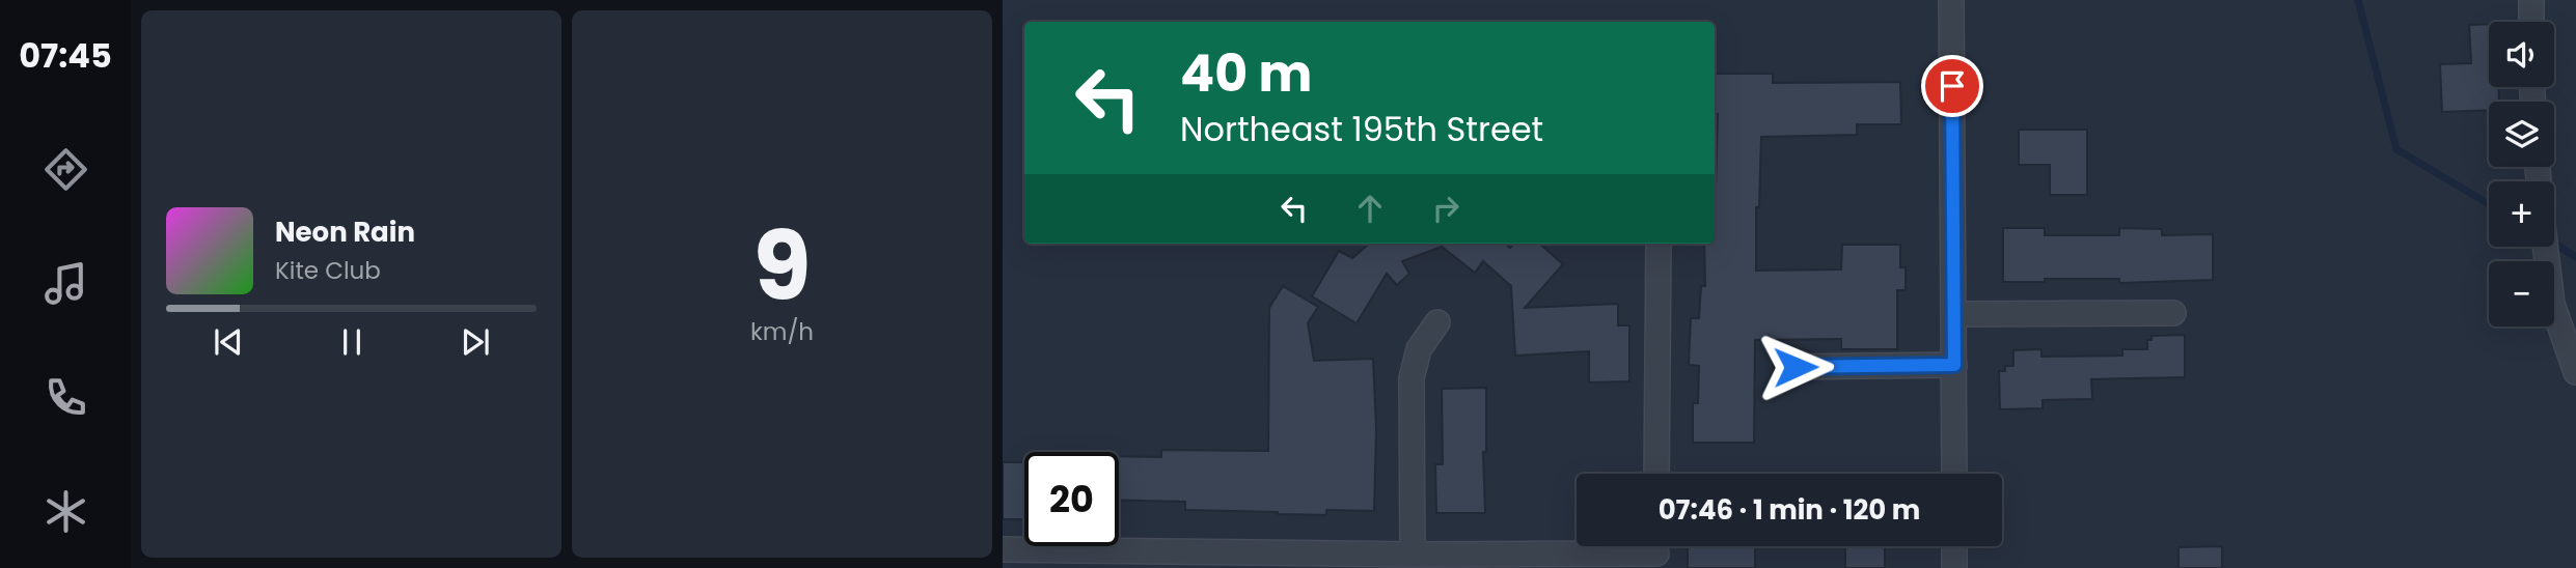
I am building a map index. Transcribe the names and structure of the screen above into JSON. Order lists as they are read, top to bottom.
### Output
{
  "page": {
    "tabs": "07:45",
    "tile": ["9", "km/h"],
    "map_buttons": ["+", "−"],
    "turn": ["40 m", "Northeast 195th Street"],
    "song": ["Neon Rain", "Kite Club"],
    "limit": "20",
    "trip": "07:46 · 1 min · 120 m"
  }
}
